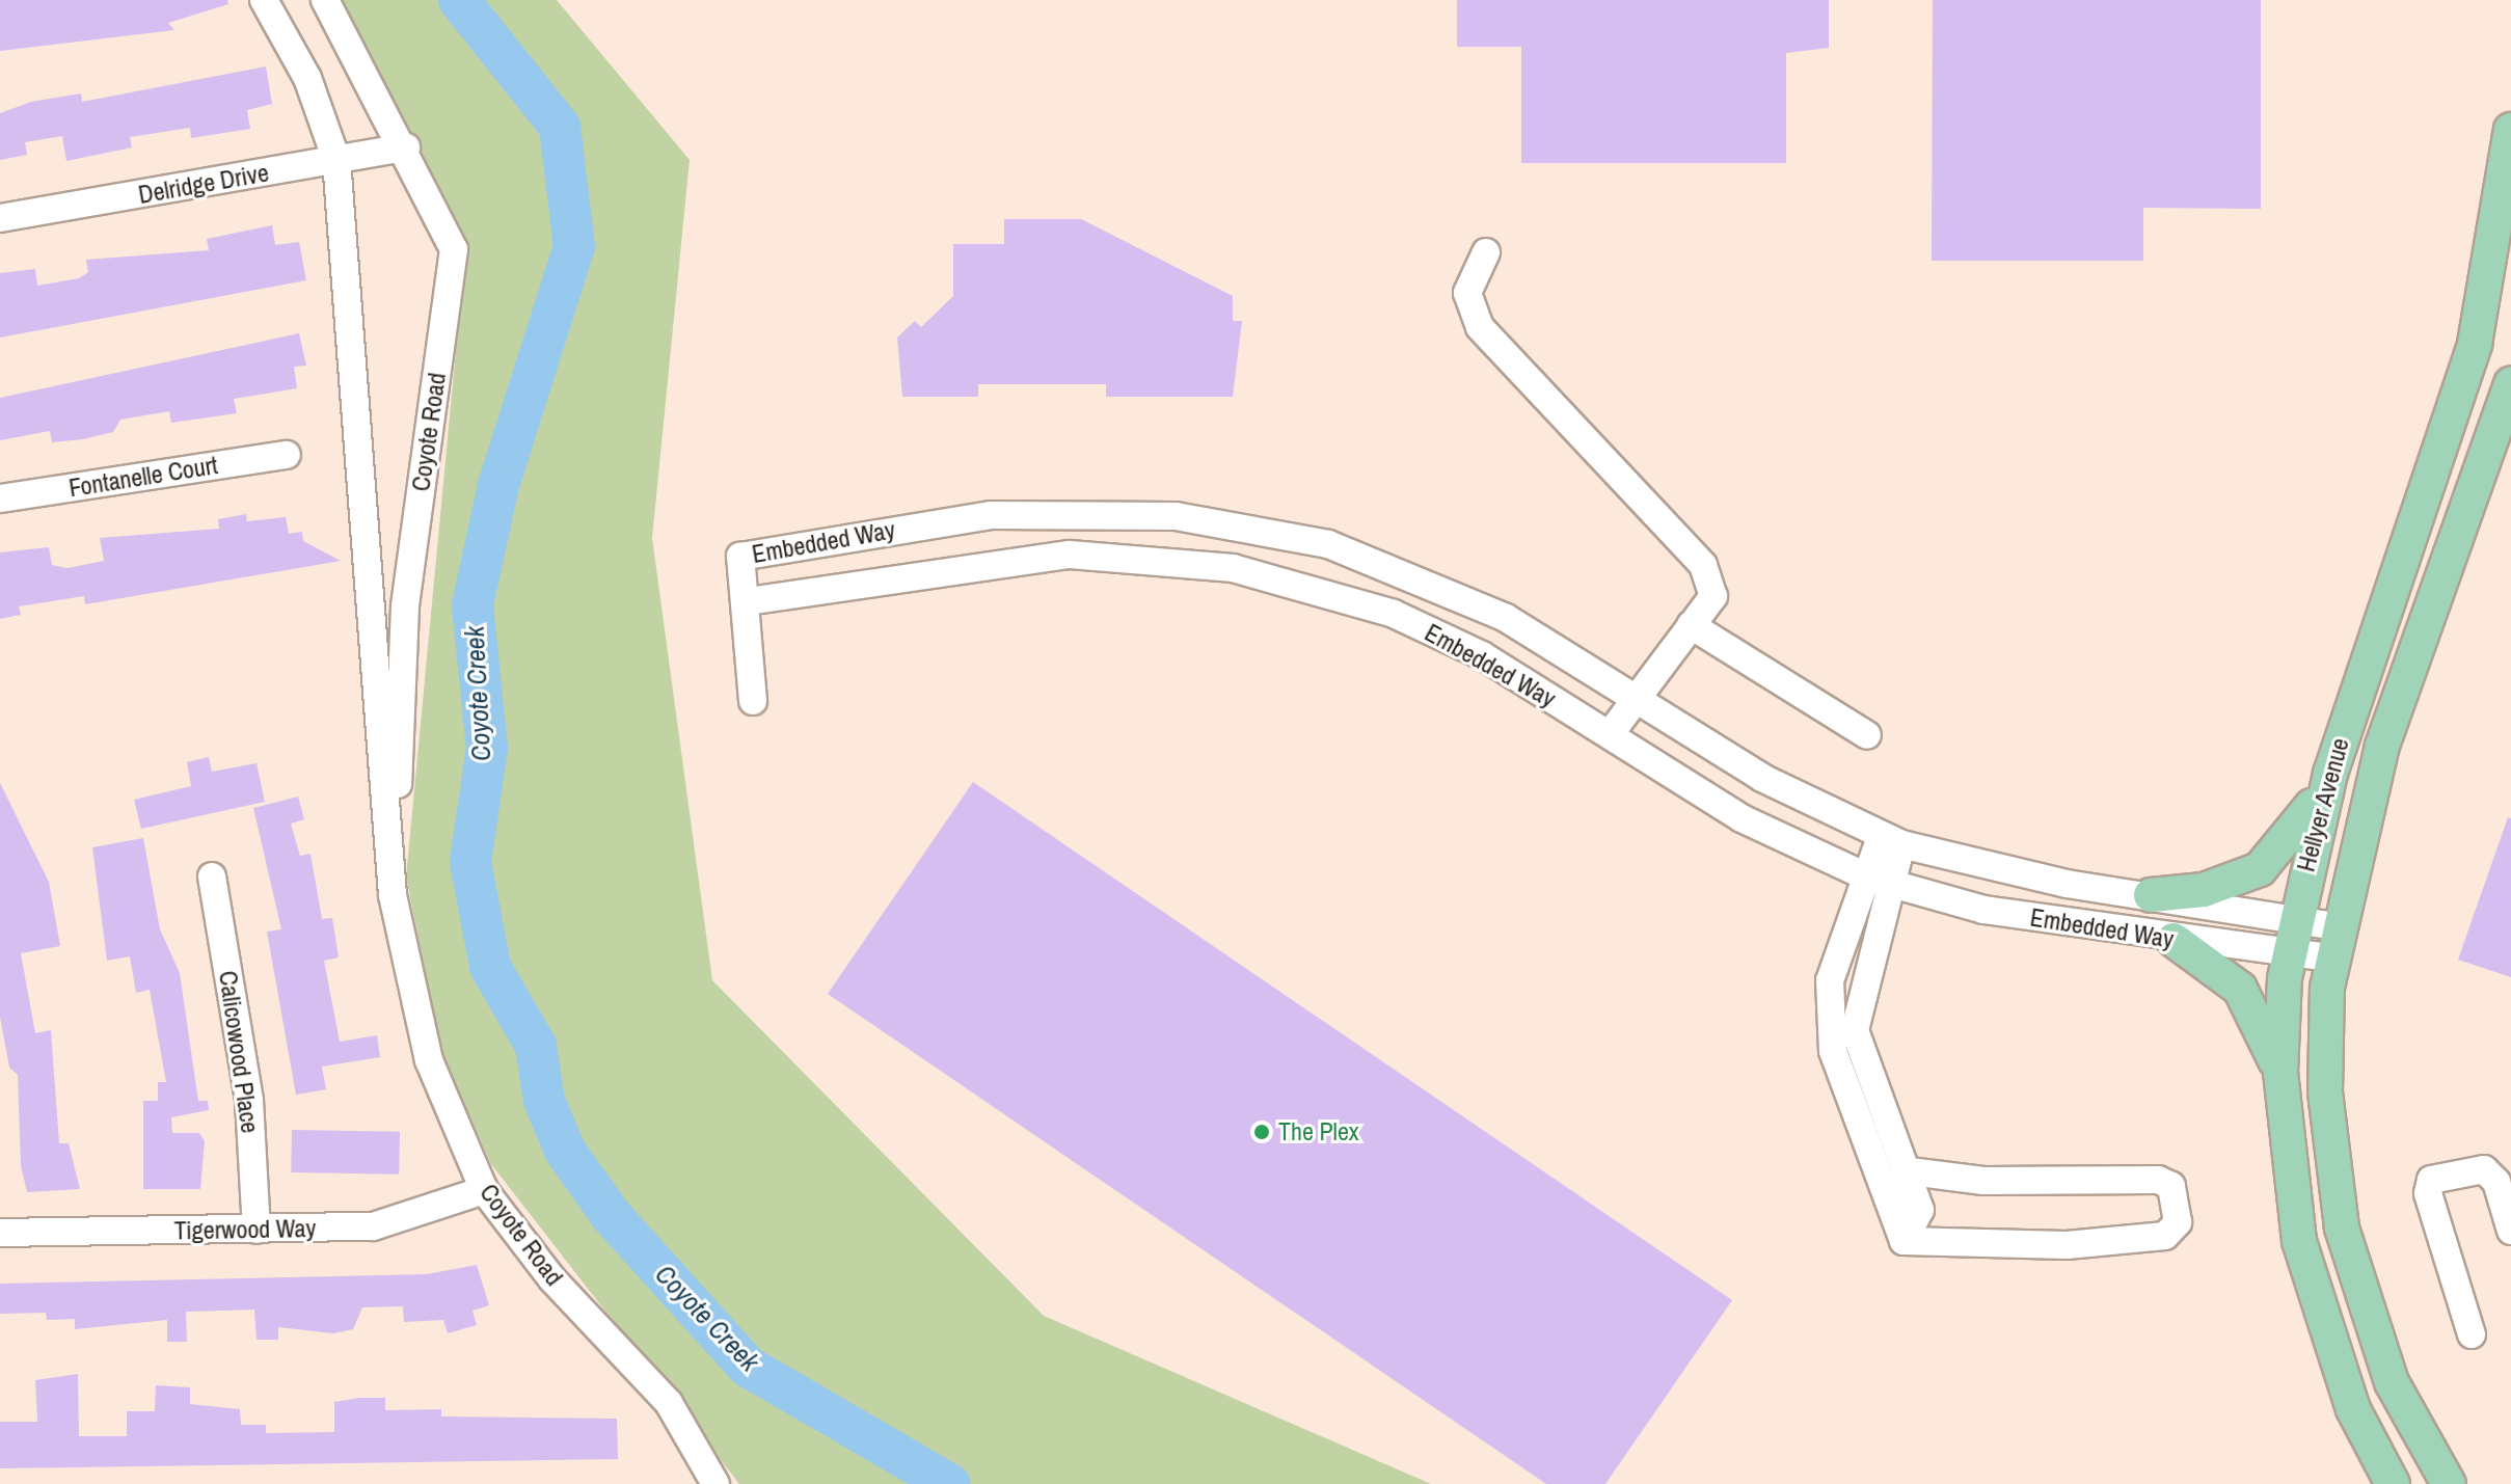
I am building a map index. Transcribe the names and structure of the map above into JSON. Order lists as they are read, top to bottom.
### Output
{
  "streets": {
    "main road": ["Hellyer Avenue"],
    "street": [
      "Delridge Drive",
      "Coyote Road",
      "Fontanelle Court",
      "Embedded Way",
      "Calicowood Place",
      "Tigerwood Way"
    ]
  },
  "crossings": [
    ["Delridge Drive", "Coyote Road"],
    ["Coyote Road", "Tigerwood Way"],
    ["Embedded Way", "Hellyer Avenue"],
    ["Calicowood Place", "Tigerwood Way"]
  ],
  "water": ["Coyote Creek"],
  "places": ["The Plex"]
}
